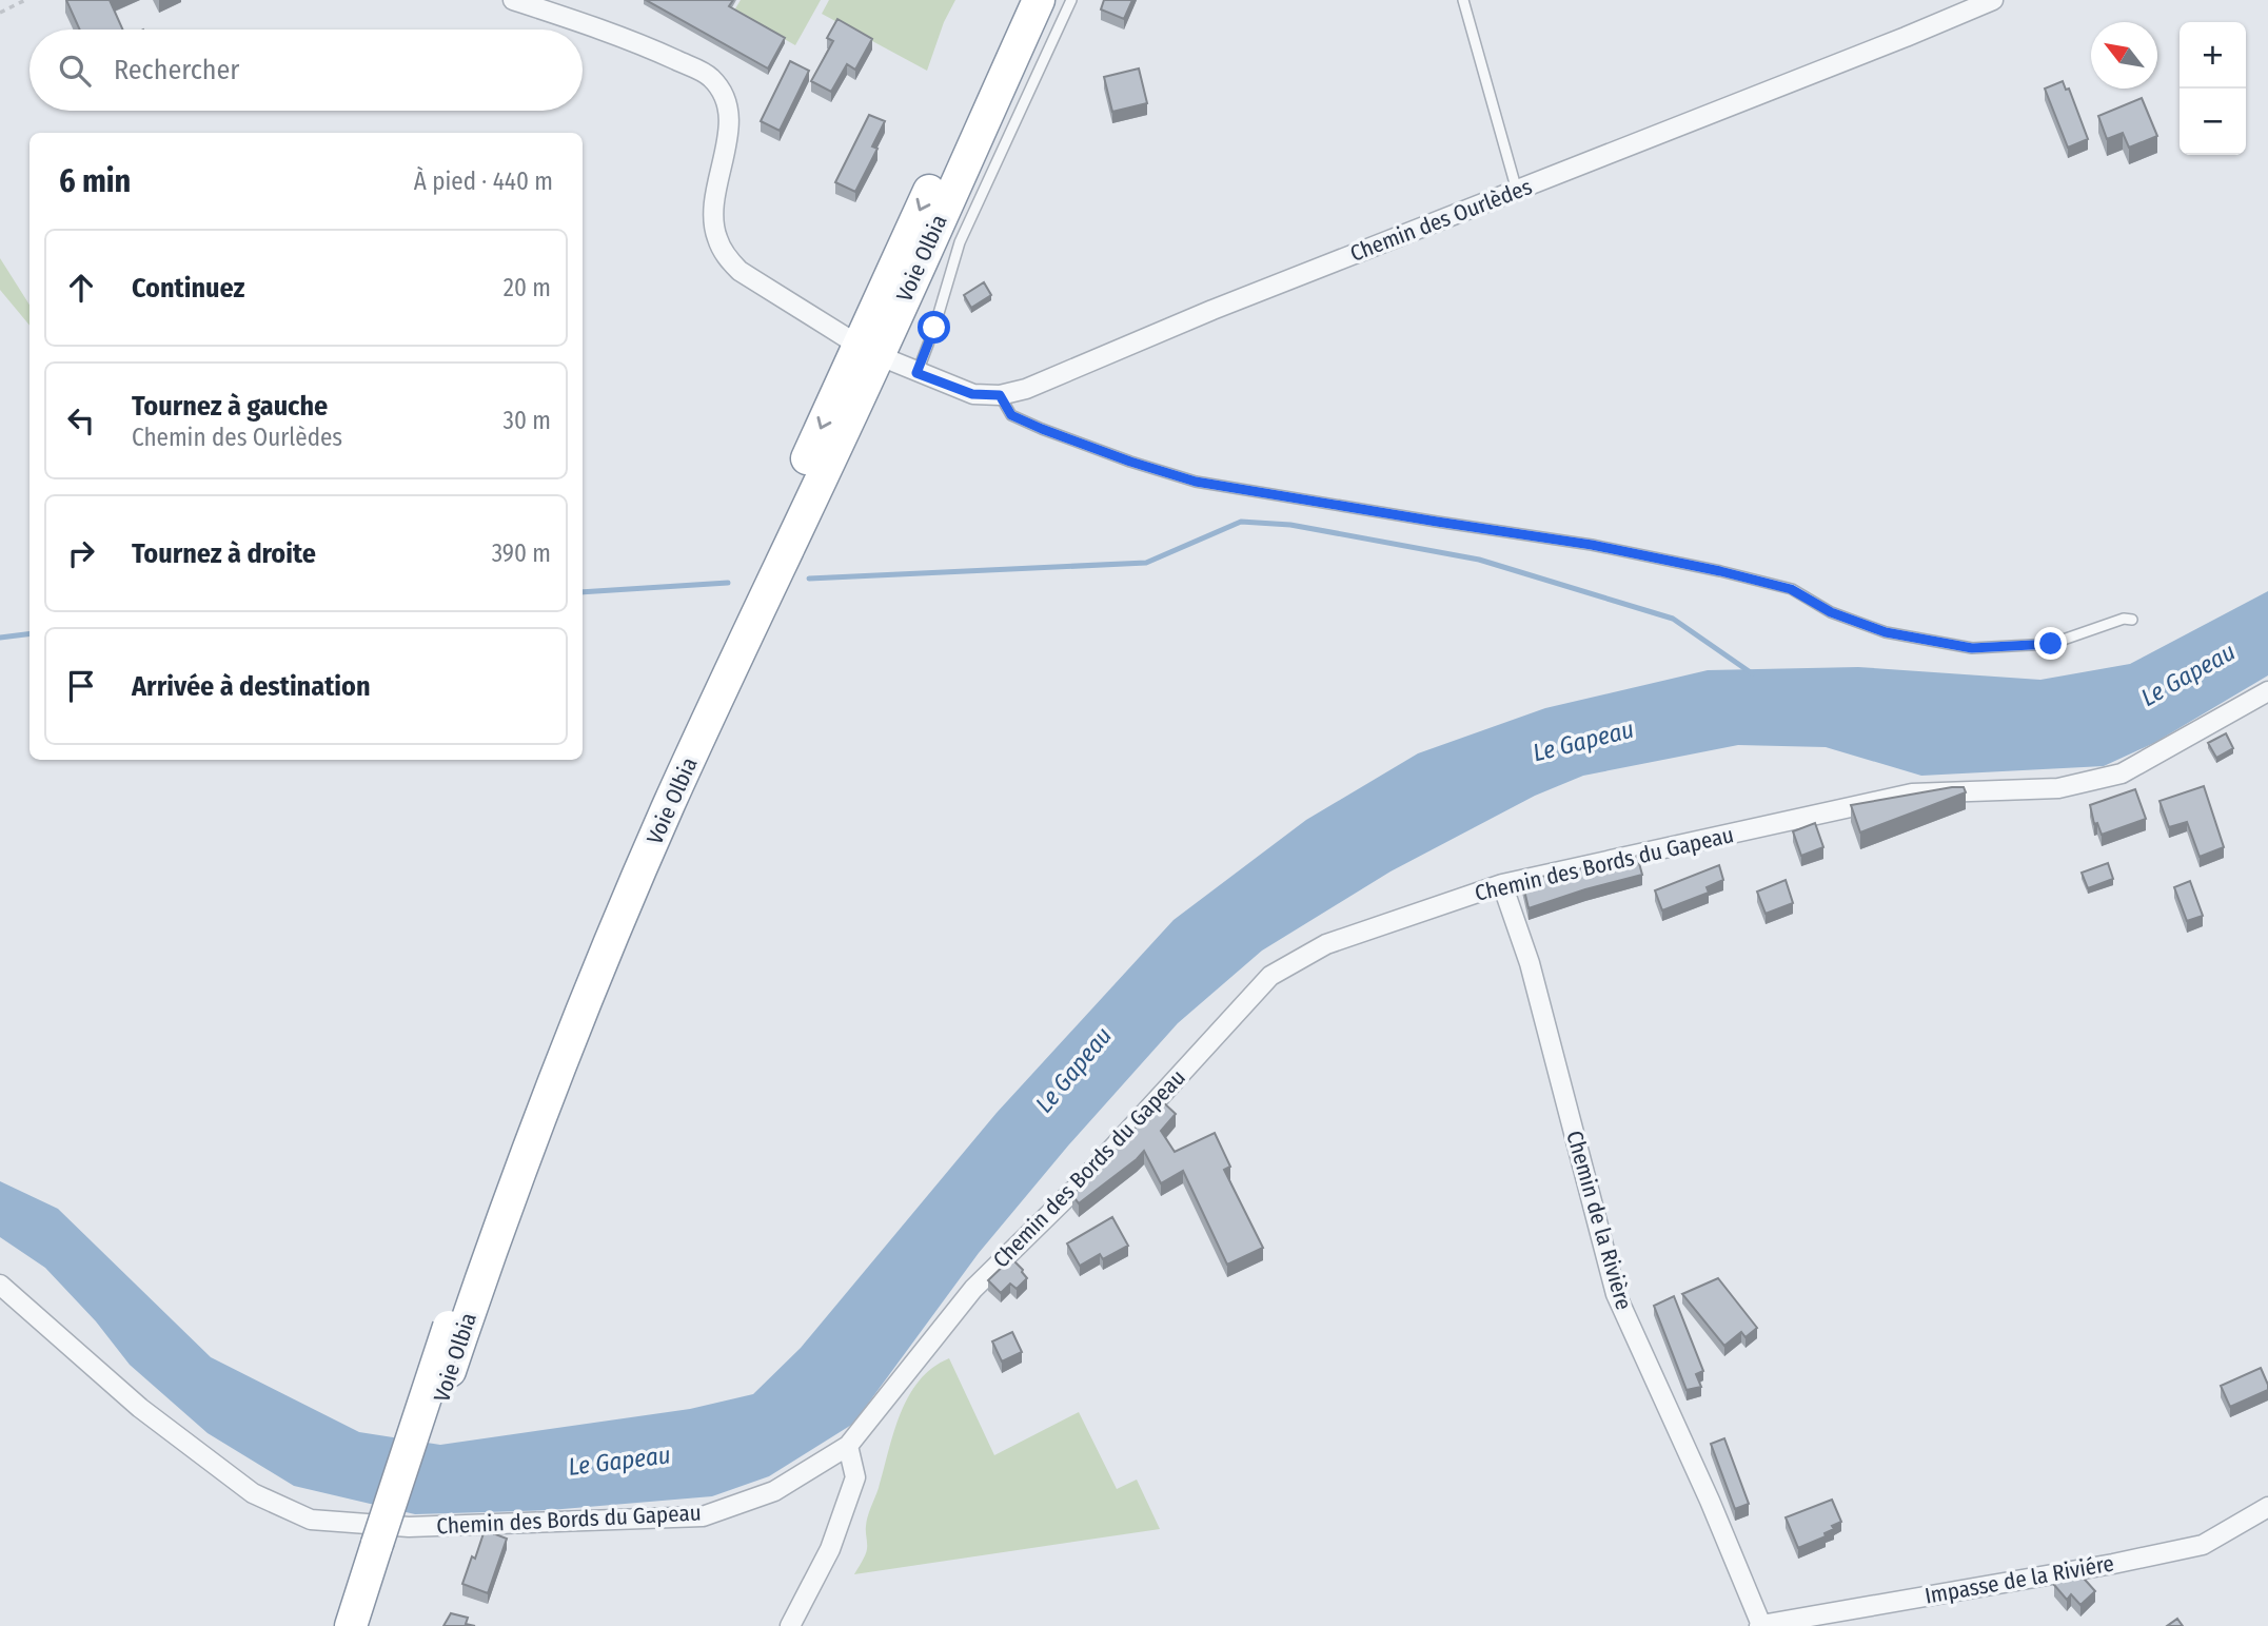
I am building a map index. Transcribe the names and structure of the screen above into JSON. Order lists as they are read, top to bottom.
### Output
{
  "streets": {
    "highway": ["Voie Olbia"],
    "street": [
      "Chemin des Ourlèdes",
      "Chemin des Bords du Gapeau",
      "Chemin de la Rivière",
      "Impasse de la Riviére"
    ]
  },
  "crossings": [
    ["Chemin des Bords du Gapeau", "Chemin de la Rivière"],
    ["Chemin de la Rivière", "Impasse de la Riviére"]
  ],
  "water": ["Le Gapeau"],
  "north": "top left",
  "page": {
    "map_buttons": ["+", "−"],
    "search": "Rechercher",
    "heading": ["6 min", "À pied · 440 m"],
    "list": [
      ["Continuez", "20 m"],
      ["Tournez à gauche", "Chemin des Ourlèdes", "30 m"],
      ["Tournez à droite", "390 m"],
      "Arrivée à destination"
    ]
  }
}
